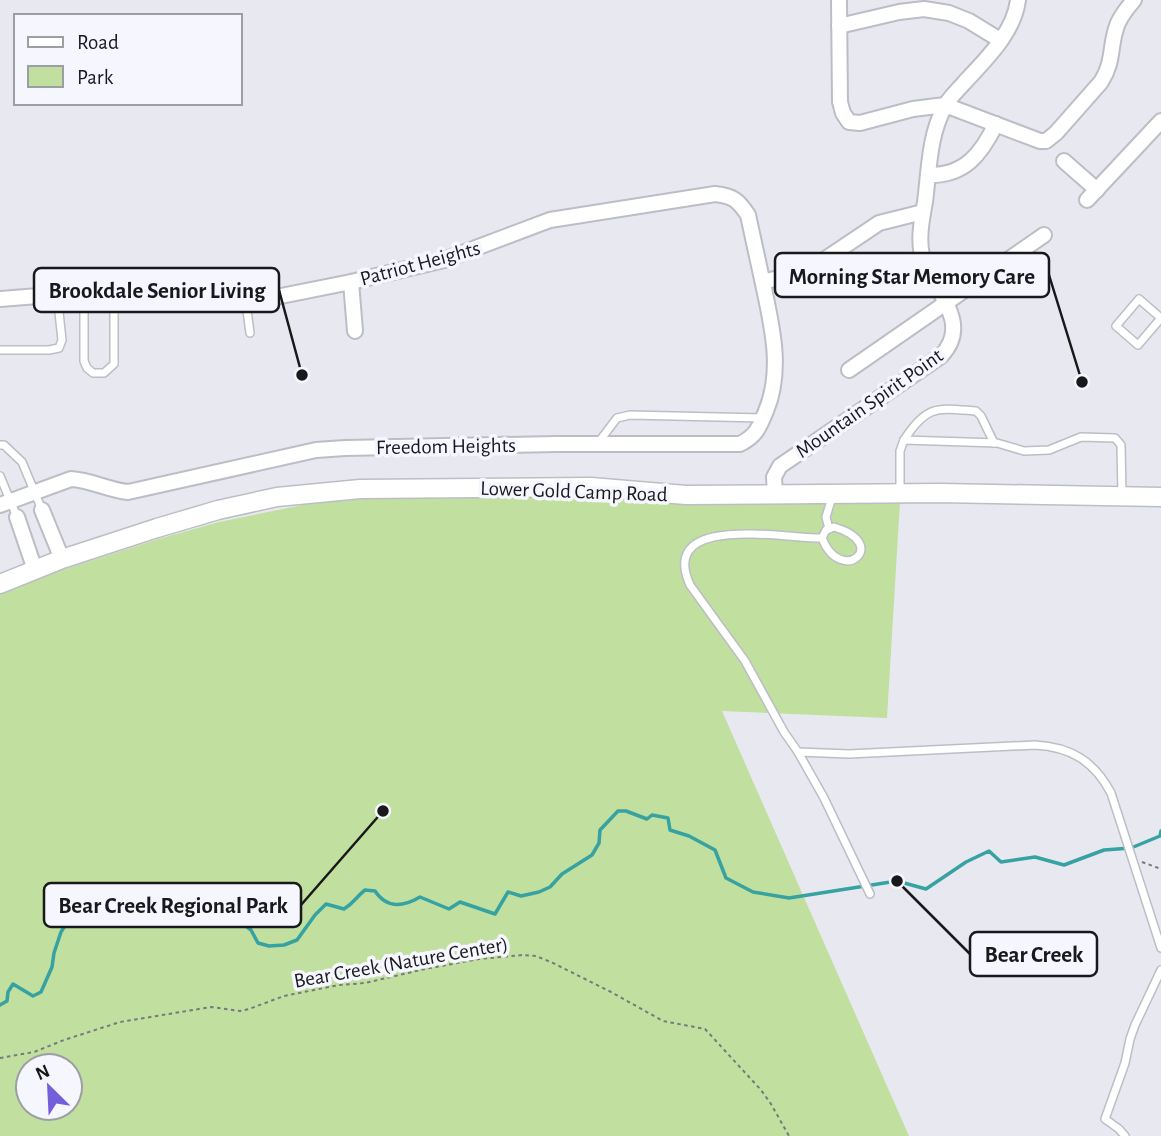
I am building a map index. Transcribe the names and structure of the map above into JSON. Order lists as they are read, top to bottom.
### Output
{
  "streets": {
    "street": [
      "Patriot Heights",
      "Mountain Spirit Point",
      "Freedom Heights",
      "Lower Gold Camp Road"
    ],
    "path": ["Bear Creek (Nature Center)"]
  },
  "crossings": [
    ["Patriot Heights", "Freedom Heights"],
    ["Mountain Spirit Point", "Lower Gold Camp Road"]
  ],
  "places": [
    "Brookdale Senior Living",
    "Morning Star Memory Care",
    "Bear Creek Regional Park",
    "Bear Creek"
  ],
  "legend": ["Road", "Park"],
  "north": "top left"
}
